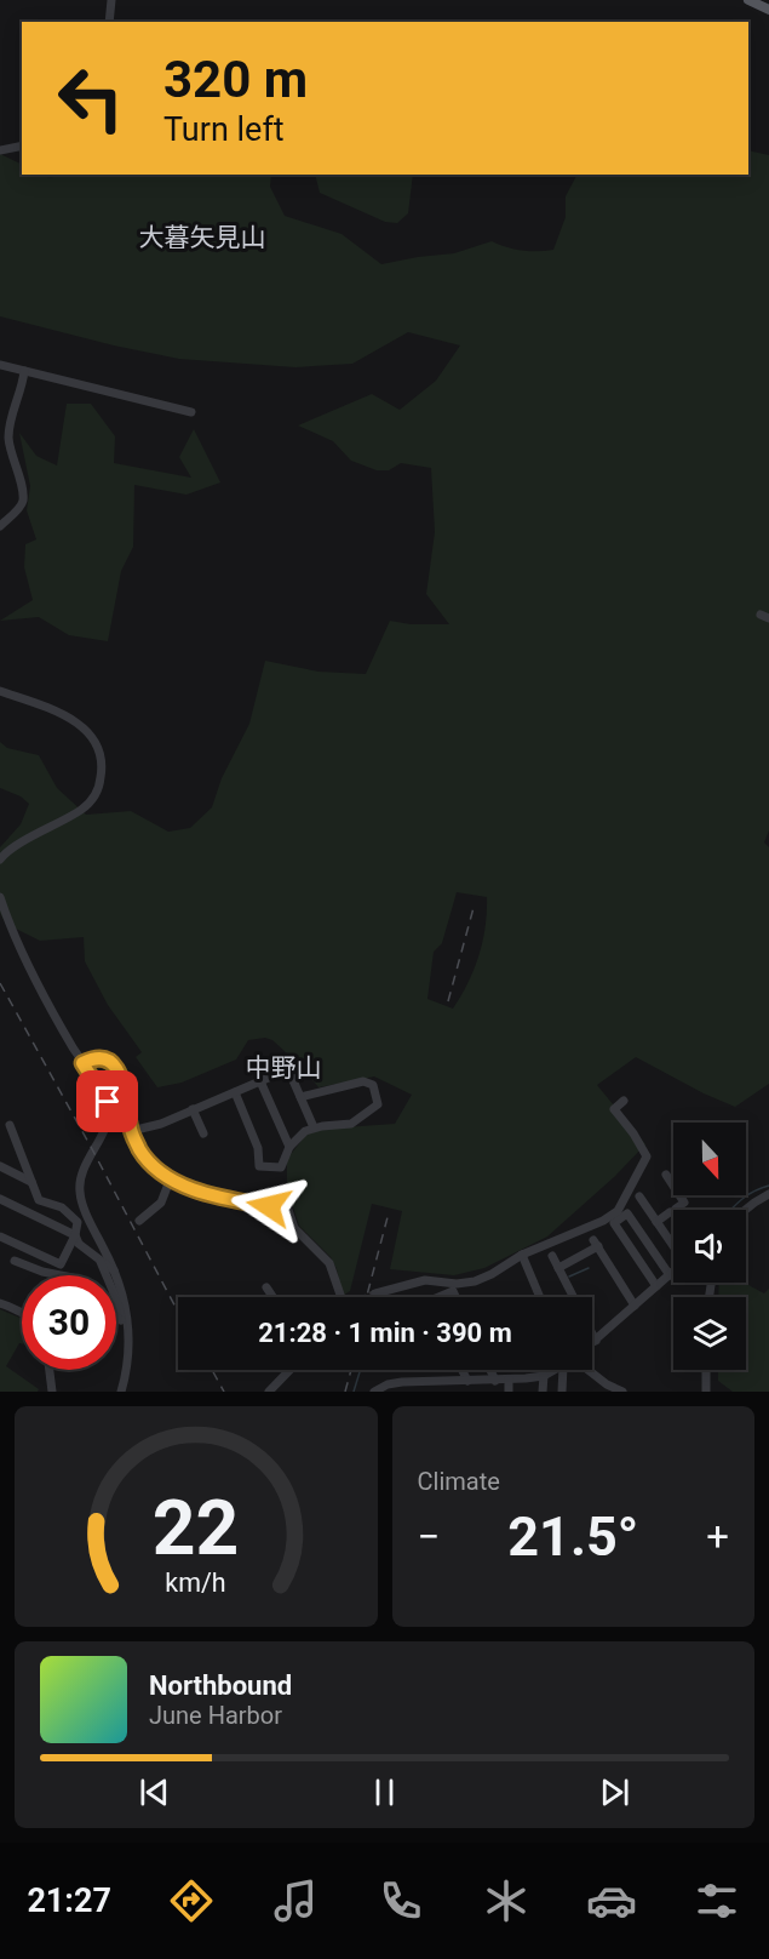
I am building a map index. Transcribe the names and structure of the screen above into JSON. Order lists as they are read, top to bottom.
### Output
{
  "districts": ["大暮矢見山", "中野山"],
  "north": "bottom",
  "page": {
    "turn": ["320 m", "Turn left"],
    "limit": "30",
    "trip": "21:28 · 1 min · 390 m",
    "tile": "Climate",
    "heat": ["−", "21.5°", "+"],
    "song": ["Northbound", "June Harbor"],
    "tabs": "21:27",
    "gauge": ["22", "km/h"]
  }
}
